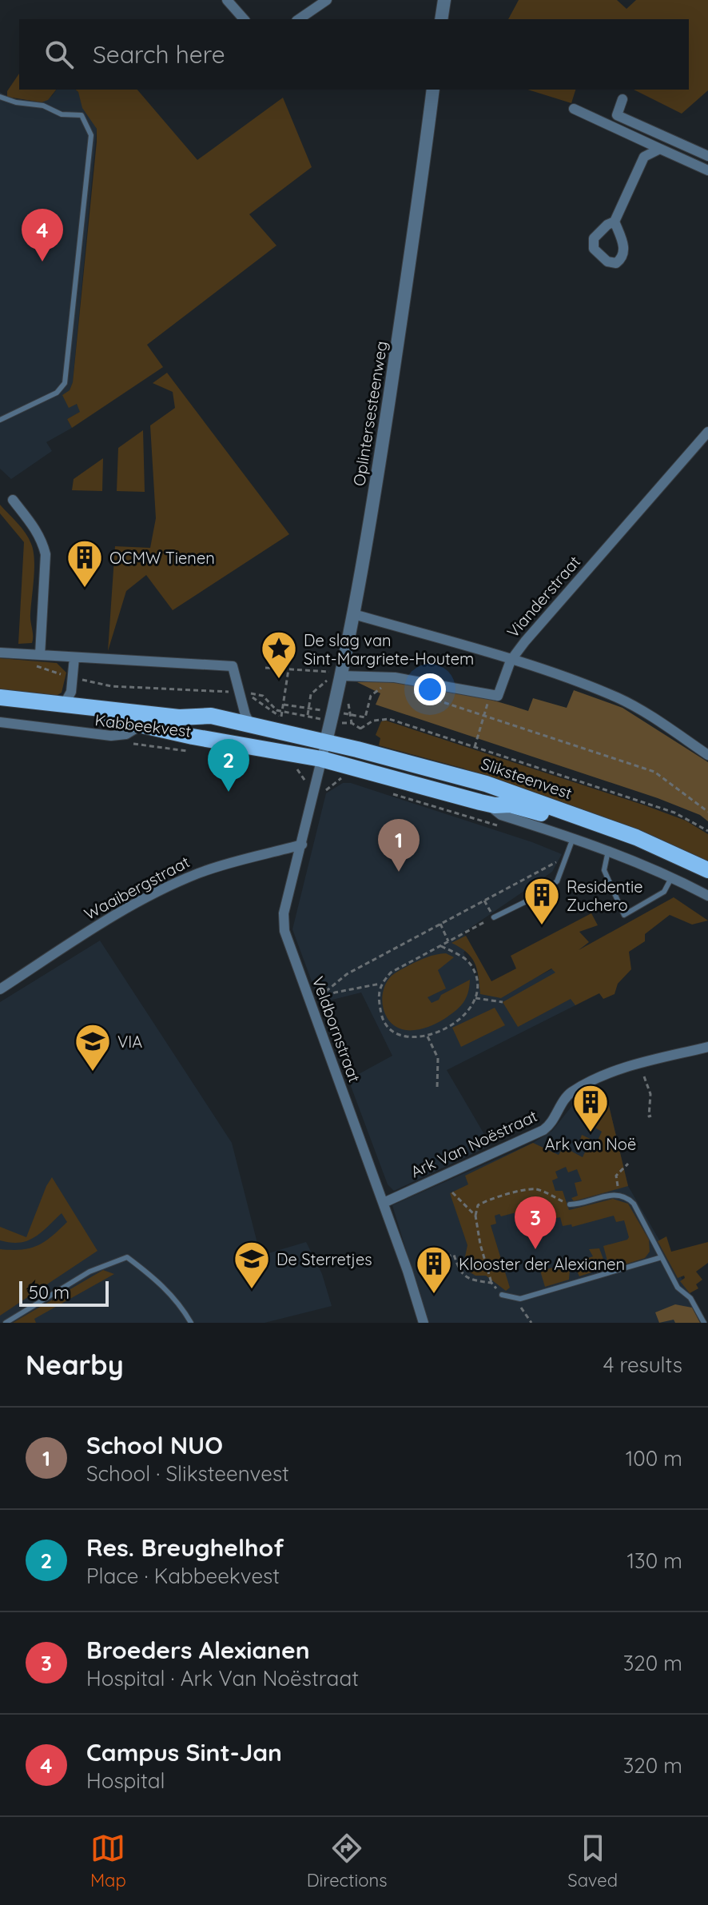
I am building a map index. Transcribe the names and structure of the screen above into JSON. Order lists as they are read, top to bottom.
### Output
{
  "streets": {
    "main road": ["Kabbeekvest", "Sliksteenvest"],
    "street": [
      "Oplintersesteenweg",
      "Vianderstraat",
      "Waaibergstraat",
      "Veldbornstraat",
      "Ark Van Noëstraat"
    ]
  },
  "crossings": [
    ["Oplintersesteenweg", "Vianderstraat"],
    ["Oplintersesteenweg", "Kabbeekvest"],
    ["Oplintersesteenweg", "Sliksteenvest"],
    ["Oplintersesteenweg", "Veldbornstraat"],
    ["Kabbeekvest", "Sliksteenvest"],
    ["Kabbeekvest", "Veldbornstraat"],
    ["Sliksteenvest", "Veldbornstraat"],
    ["Waaibergstraat", "Veldbornstraat"],
    ["Veldbornstraat", "Ark Van Noëstraat"]
  ],
  "places": {
    "building": [
      "OCMW Tienen",
      "Residentie Zuchero",
      "Ark van Noë",
      "Klooster der Alexianen"
    ],
    "place": ["De slag van Sint-Margriete-Houtem"],
    "school or university": ["VIA", "De Sterretjes"]
  },
  "scale_bar": "50 m",
  "page": {
    "search": "Search here",
    "pins": [
      "4",
      "2",
      "1",
      "3"
    ],
    "scale": "50 m",
    "heading": ["Nearby", "4 results"],
    "list": [
      {
        "mark": "1",
        "name": "School NUO",
        "note": "School · Sliksteenvest",
        "value": "100 m"
      },
      {
        "mark": "2",
        "name": "Res. Breughelhof",
        "note": "Place · Kabbeekvest",
        "value": "130 m"
      },
      {
        "mark": "3",
        "name": "Broeders Alexianen",
        "note": "Hospital · Ark Van Noëstraat",
        "value": "320 m"
      },
      {
        "mark": "4",
        "name": "Campus Sint-Jan",
        "note": "Hospital",
        "value": "320 m"
      }
    ],
    "nav": ["Map", "Directions", "Saved"]
  }
}
